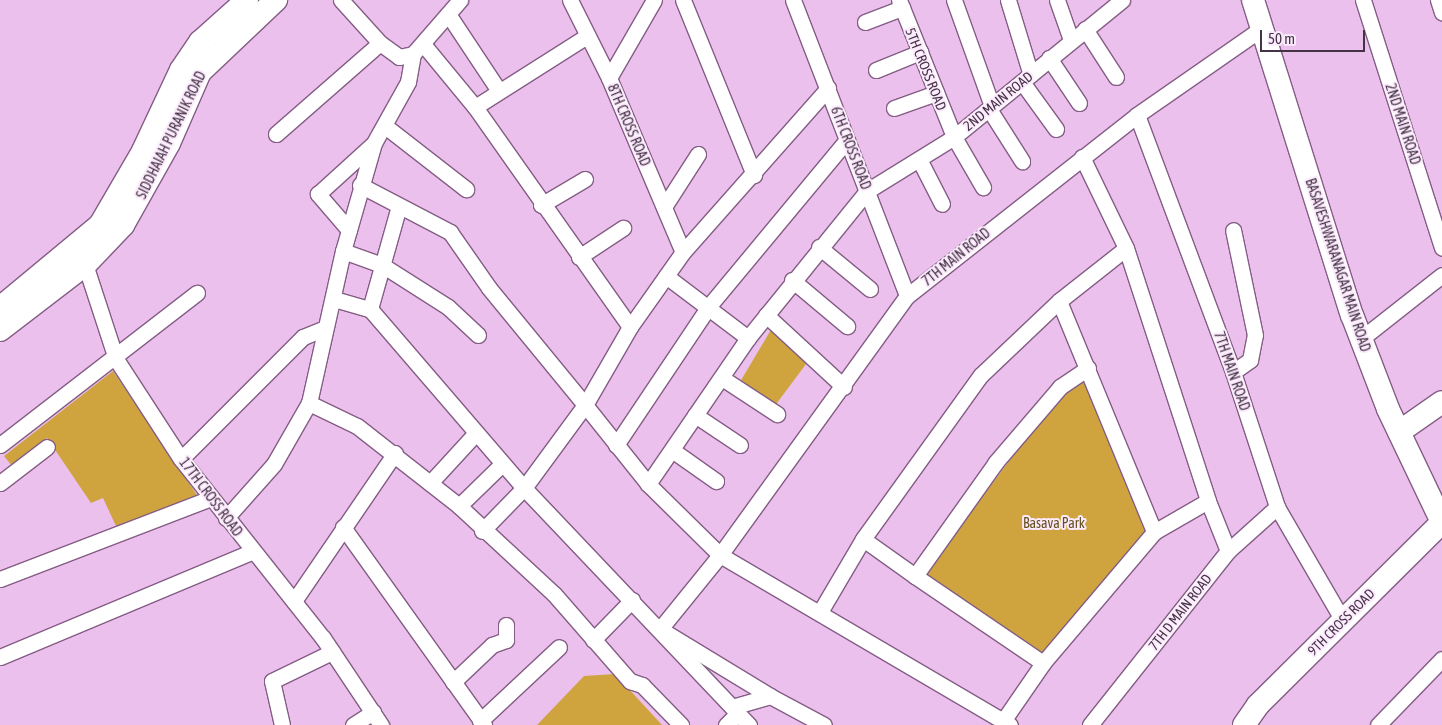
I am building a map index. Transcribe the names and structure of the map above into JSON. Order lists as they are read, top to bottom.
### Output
{
  "streets": {
    "main road": ["SIDDHAIAH PURANIK ROAD", "BASAVESHWARANAGAR MAIN ROAD", "9TH CROSS ROAD"],
    "street": [
      "5TH CROSS ROAD",
      "2ND MAIN ROAD",
      "8TH CROSS ROAD",
      "6TH CROSS ROAD",
      "7TH MAIN ROAD",
      "17TH CROSS ROAD",
      "7TH D MAIN ROAD"
    ]
  },
  "crossings": [
    ["5TH CROSS ROAD", "2ND MAIN ROAD"],
    ["2ND MAIN ROAD", "6TH CROSS ROAD"],
    ["SIDDHAIAH PURANIK ROAD", "17TH CROSS ROAD"],
    ["6TH CROSS ROAD", "7TH MAIN ROAD"],
    ["7TH MAIN ROAD", "BASAVESHWARANAGAR MAIN ROAD"],
    ["7TH MAIN ROAD", "7TH D MAIN ROAD"],
    ["7TH MAIN ROAD", "9TH CROSS ROAD"],
    ["BASAVESHWARANAGAR MAIN ROAD", "9TH CROSS ROAD"]
  ],
  "parks": ["Basava Park"],
  "scale_bar": "50 m"
}
